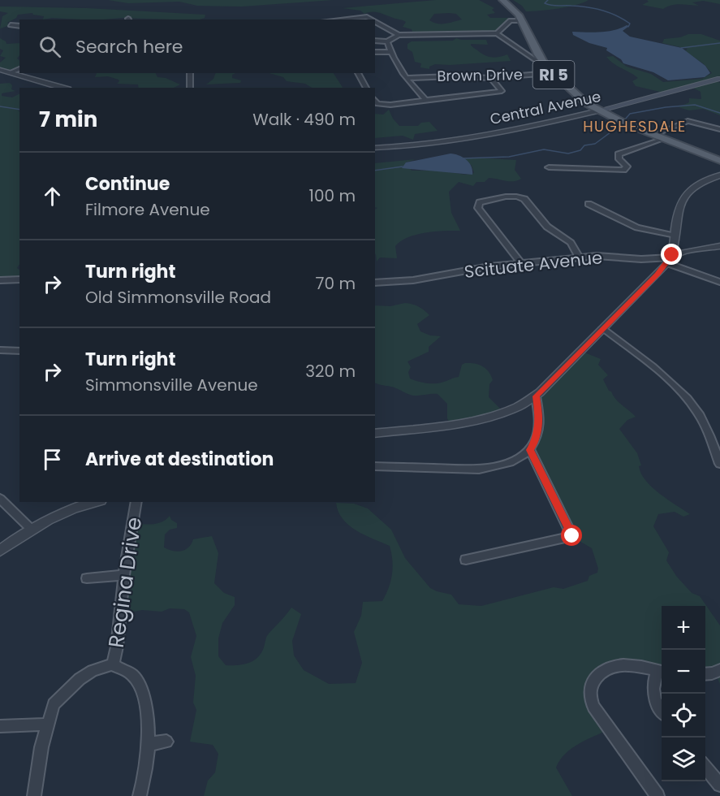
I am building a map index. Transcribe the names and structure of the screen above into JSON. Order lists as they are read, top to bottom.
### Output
{
  "streets": {
    "main road": ["RI 5", "Central Avenue"],
    "street": ["Brown Drive", "Scituate Avenue", "Regina Drive"]
  },
  "crossings": [
    ["RI 5", "Brown Drive"],
    ["RI 5", "Central Avenue"]
  ],
  "districts": ["HUGHESDALE"],
  "page": {
    "search": "Search here",
    "heading": ["7 min", "Walk · 490 m"],
    "list": [
      ["Continue", "Filmore Avenue", "100 m"],
      ["Turn right", "Old Simmonsville Road", "70 m"],
      ["Turn right", "Simmonsville Avenue", "320 m"],
      "Arrive at destination"
    ],
    "map_buttons": ["+", "−"]
  }
}
